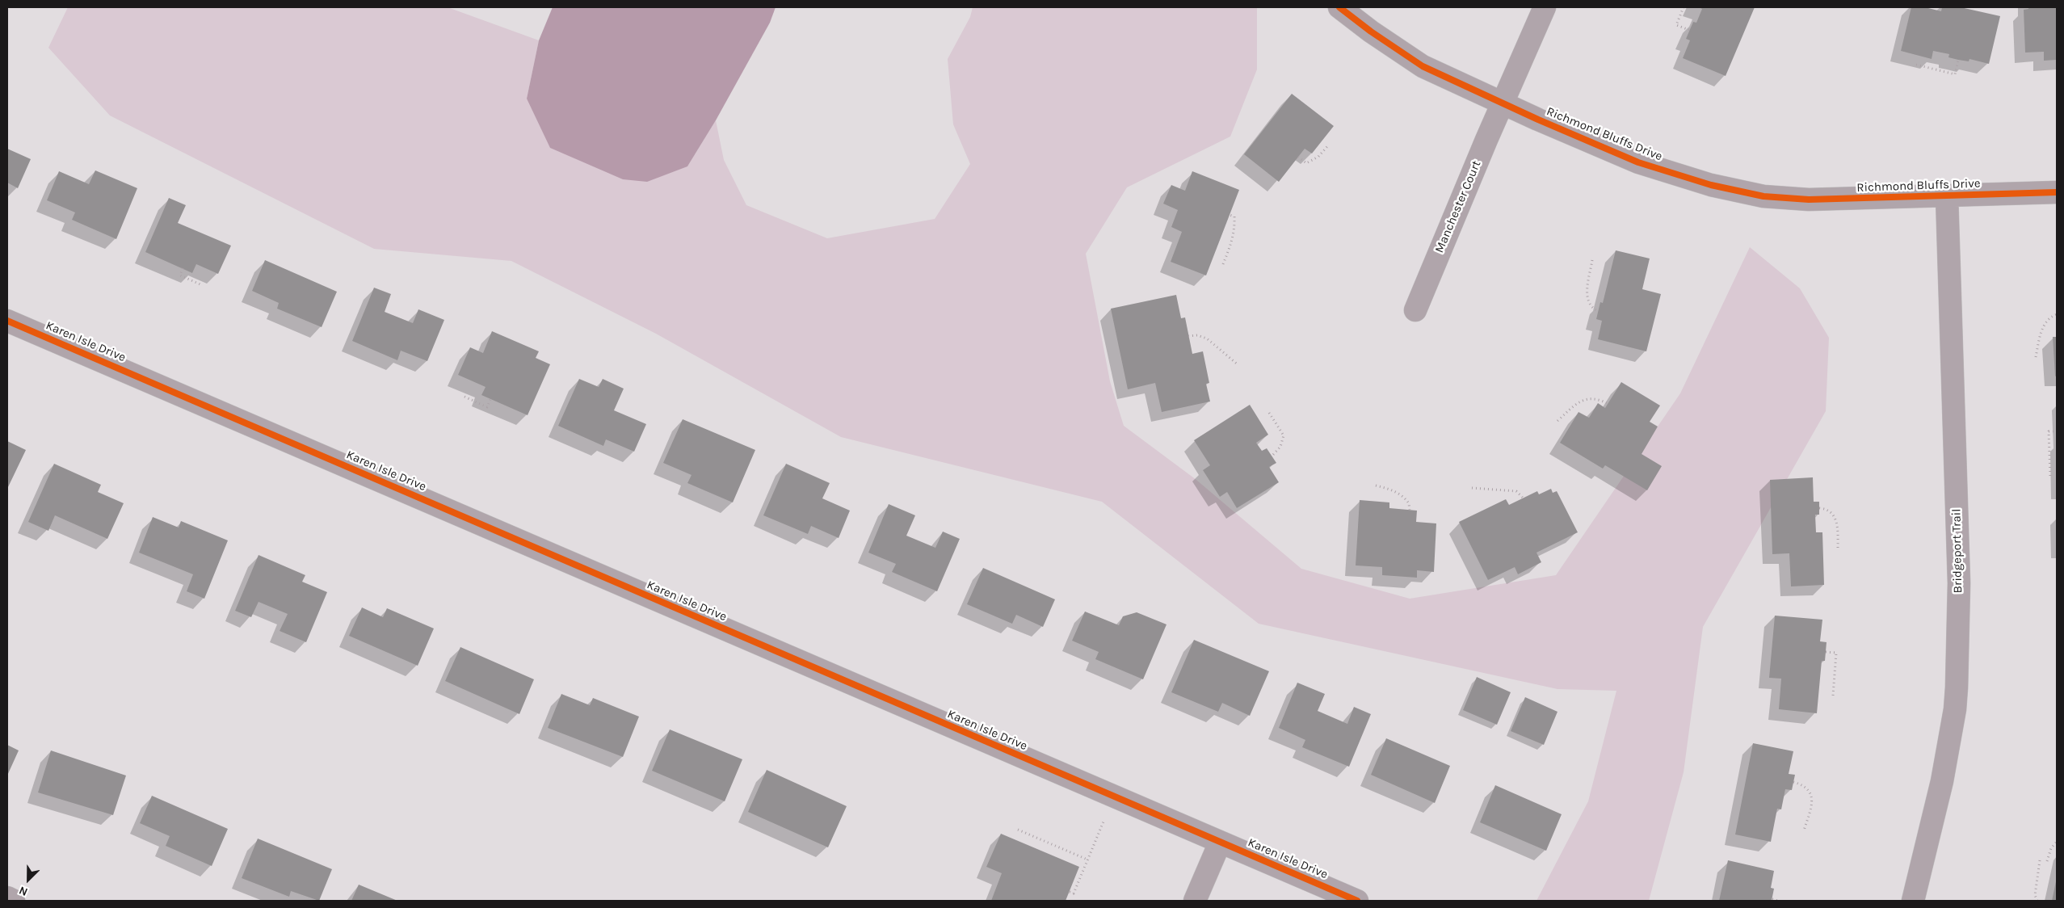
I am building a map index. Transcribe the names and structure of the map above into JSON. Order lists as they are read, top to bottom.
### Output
{
  "streets": {
    "street": [
      "Richmond Bluffs Drive",
      "Manchester Court",
      "Karen Isle Drive",
      "Bridgeport Trail"
    ]
  },
  "crossings": [
    ["Richmond Bluffs Drive", "Manchester Court"],
    ["Richmond Bluffs Drive", "Bridgeport Trail"]
  ],
  "north": "bottom left"
}
